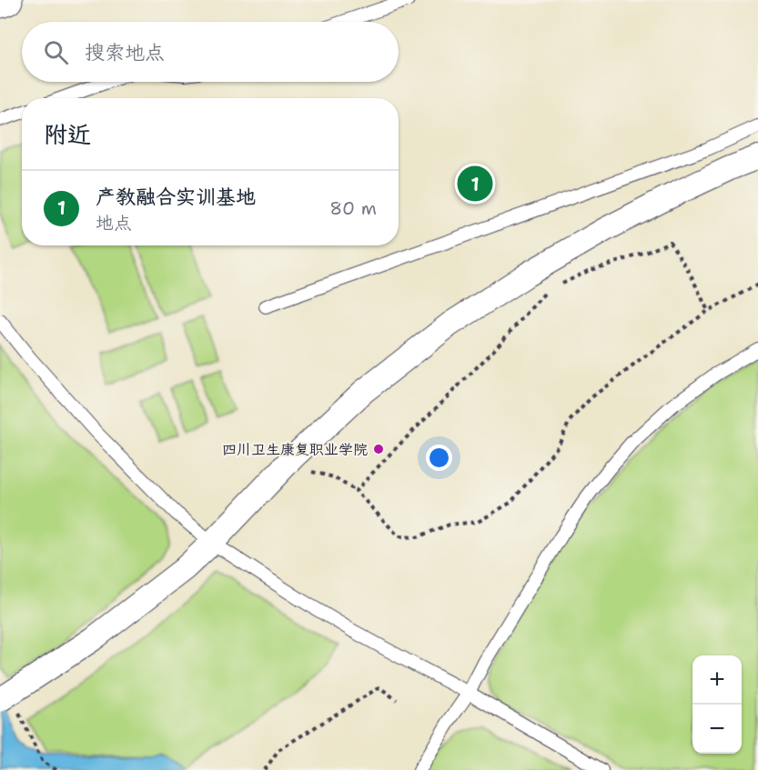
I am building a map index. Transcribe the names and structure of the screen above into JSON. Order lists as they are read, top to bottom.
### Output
{
  "places": ["四川卫生康复职业学院"],
  "page": {
    "search": "搜索地点",
    "heading": "附近",
    "pins": "1",
    "list": [
      {
        "mark": "1",
        "name": "产教融合实训基地",
        "note": "地点",
        "value": "80 m"
      }
    ],
    "map_buttons": ["+", "−"]
  }
}
